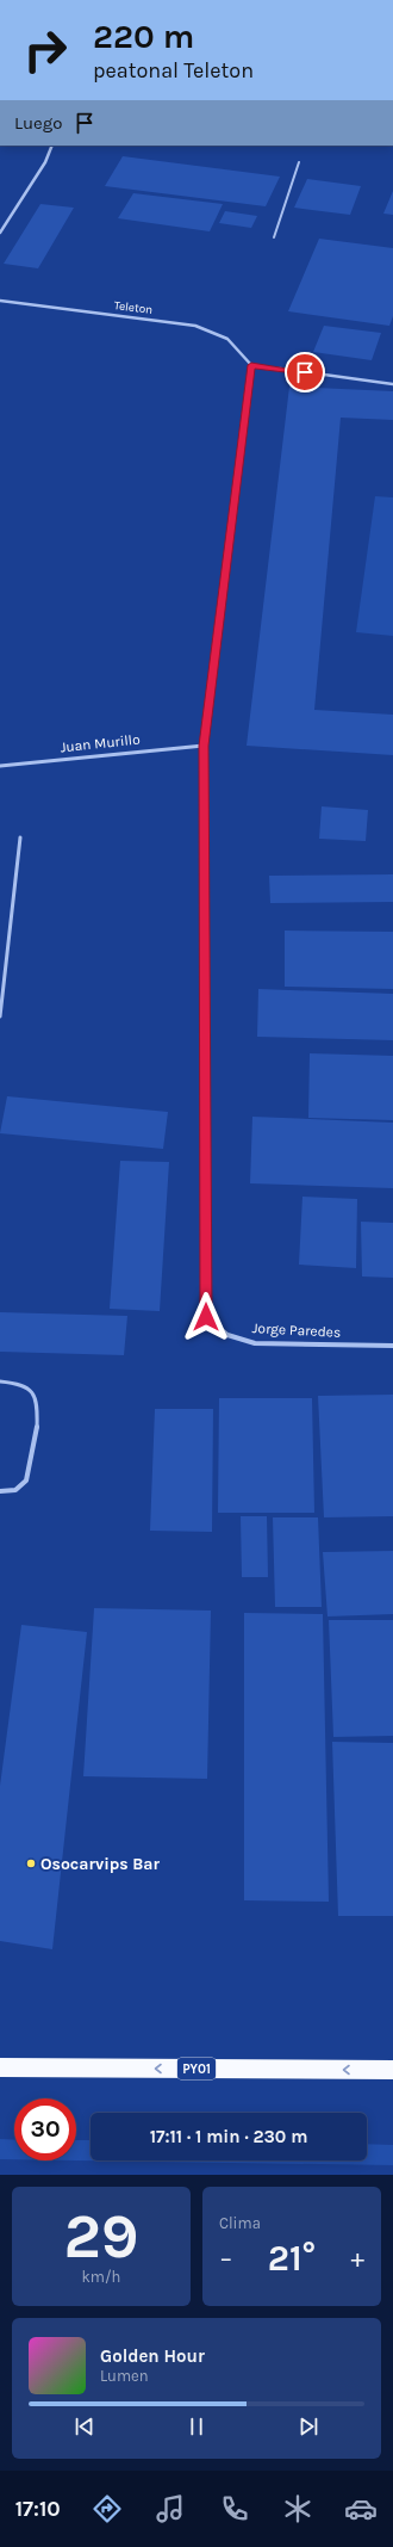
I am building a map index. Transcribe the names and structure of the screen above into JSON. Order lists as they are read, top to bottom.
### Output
{
  "streets": {
    "highway": ["PY01"],
    "street": ["Teleton", "Juan Murillo", "Jorge Paredes"]
  },
  "crossings": [
    ["Juan Murillo", "Jorge Paredes"]
  ],
  "places": ["Osocarvips Bar"],
  "page": {
    "turn": ["220 m", "peatonal Teleton"],
    "then": "Luego",
    "limit": "30",
    "trip": "17:11 · 1 min · 230 m",
    "tile": [
      ["29", "km/h"],
      "Clima"
    ],
    "heat": ["−", "21°", "+"],
    "song": ["Golden Hour", "Lumen"],
    "tabs": "17:10"
  }
}
